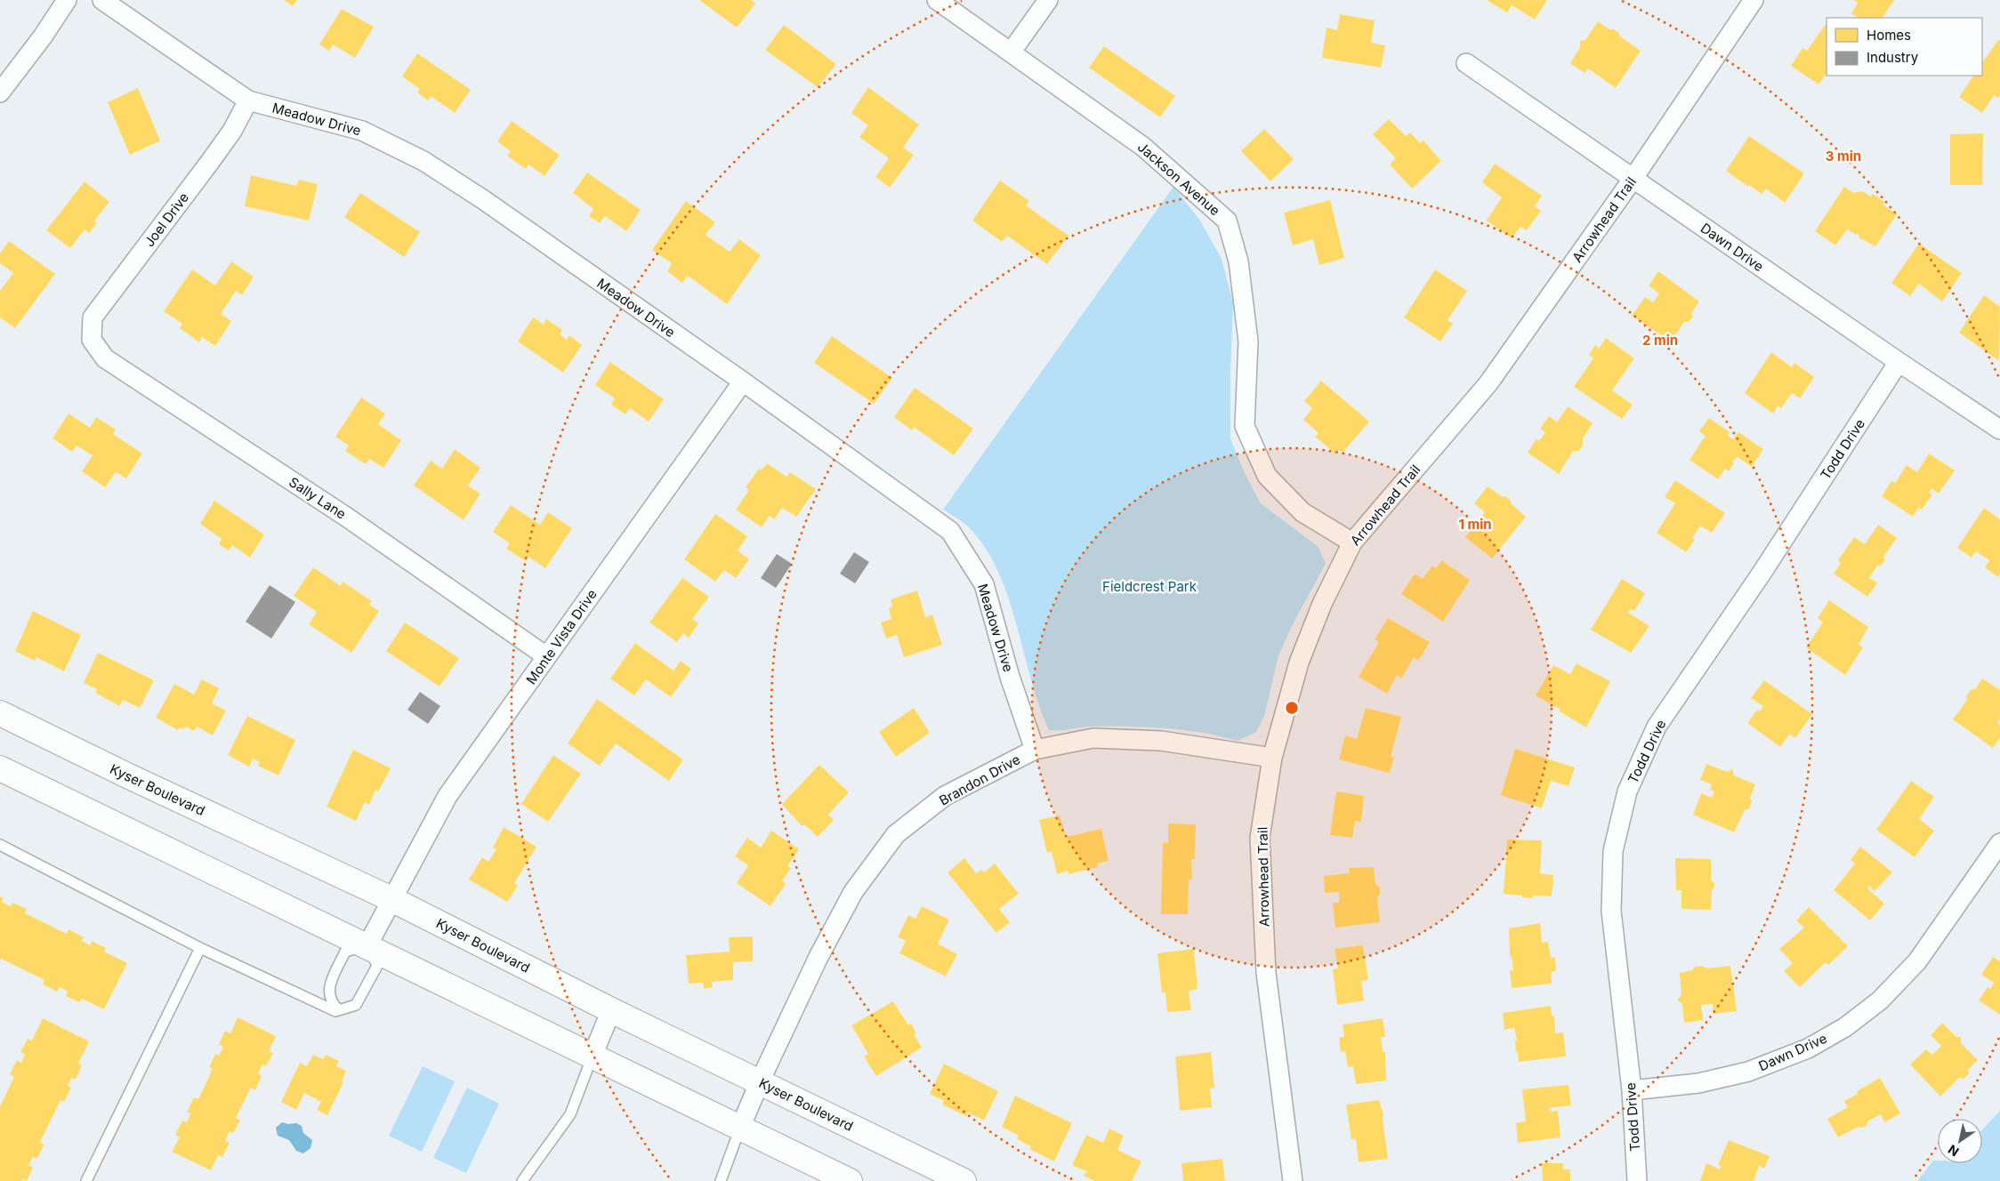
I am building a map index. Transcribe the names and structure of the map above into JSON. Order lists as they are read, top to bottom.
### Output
{
  "streets": {
    "street": [
      "Meadow Drive",
      "Jackson Avenue",
      "Joel Drive",
      "Arrowhead Trail",
      "Dawn Drive",
      "Todd Drive",
      "Sally Lane",
      "Monte Vista Drive",
      "Brandon Drive",
      "Kyser Boulevard"
    ]
  },
  "crossings": [
    ["Meadow Drive", "Joel Drive"],
    ["Meadow Drive", "Monte Vista Drive"],
    ["Meadow Drive", "Brandon Drive"],
    ["Jackson Avenue", "Arrowhead Trail"],
    ["Joel Drive", "Sally Lane"],
    ["Arrowhead Trail", "Dawn Drive"],
    ["Arrowhead Trail", "Brandon Drive"],
    ["Dawn Drive", "Todd Drive"],
    ["Sally Lane", "Monte Vista Drive"],
    ["Monte Vista Drive", "Kyser Boulevard"],
    ["Brandon Drive", "Kyser Boulevard"]
  ],
  "parks": ["Fieldcrest Park"],
  "legend": ["Homes", "Industry"],
  "north": "bottom left",
  "rings": ["3 min", "2 min", "1 min"]
}
